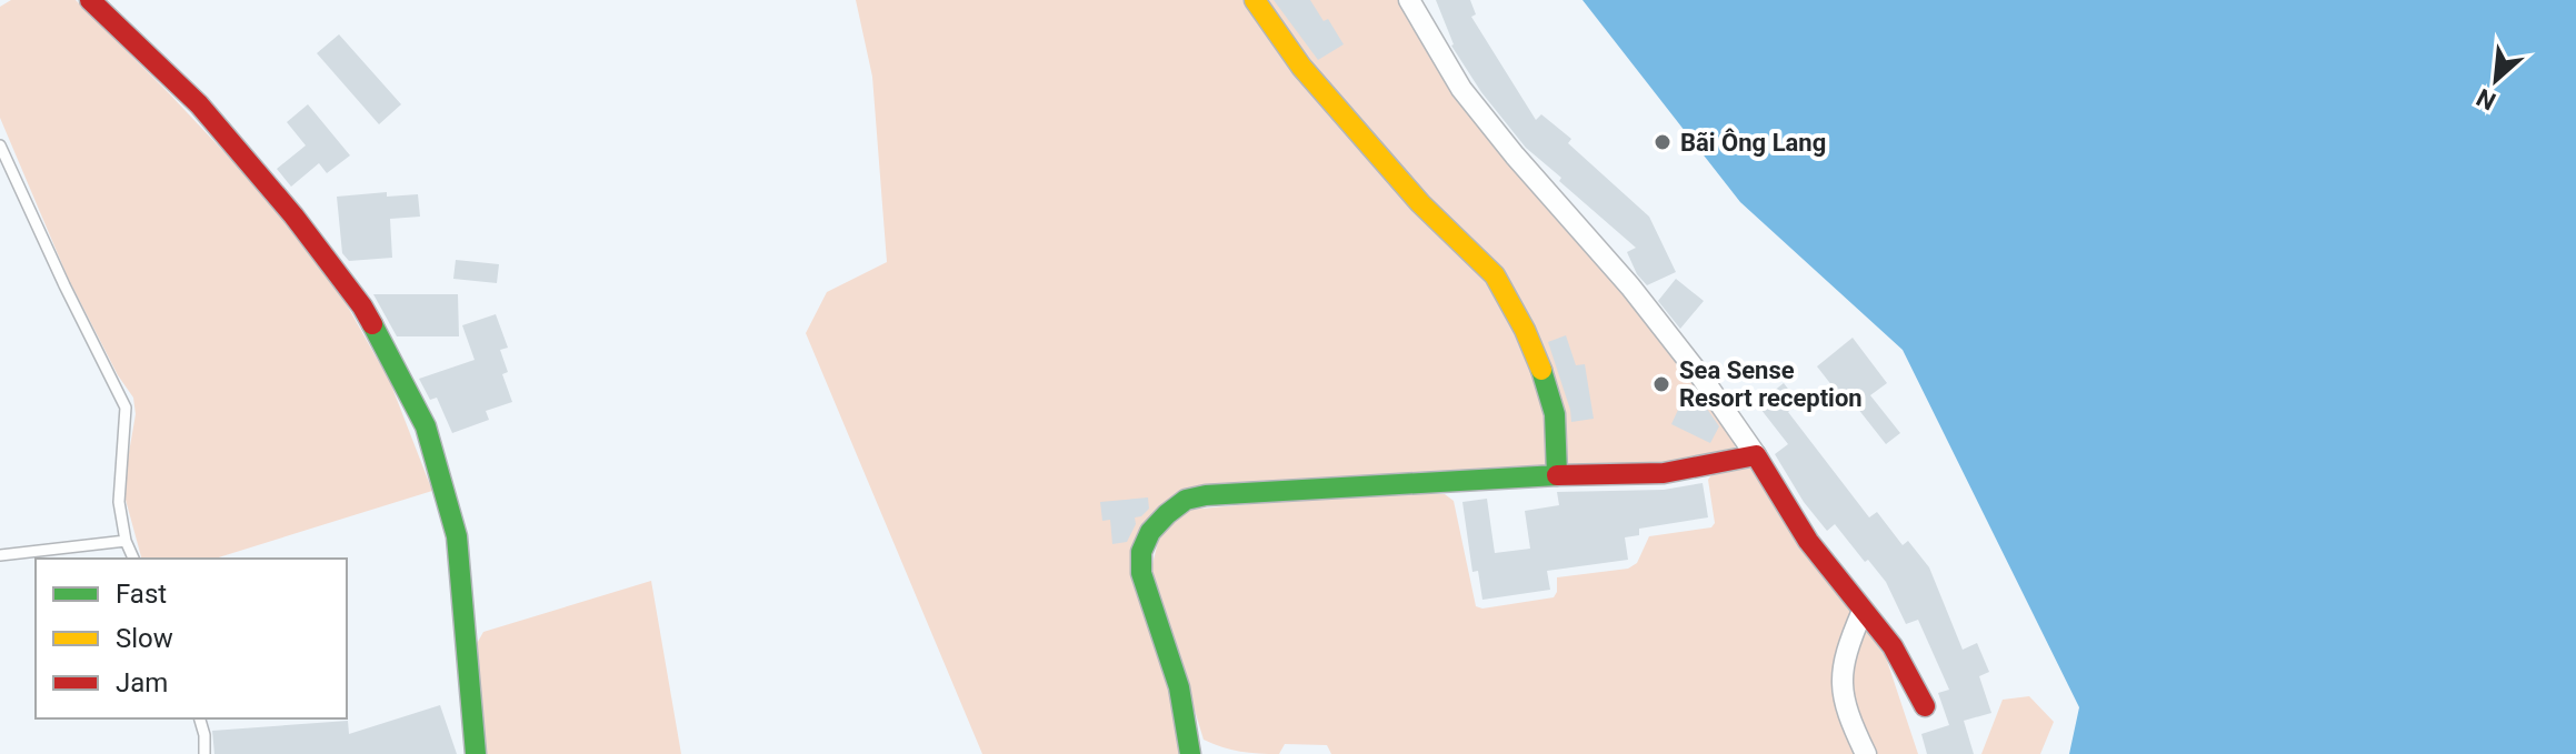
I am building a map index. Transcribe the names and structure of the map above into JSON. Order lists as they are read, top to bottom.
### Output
{
  "places": ["Bãi Ông Lang", "Sea Sense Resort reception"],
  "legend": ["Fast", "Slow", "Jam"],
  "north": "bottom left"
}
